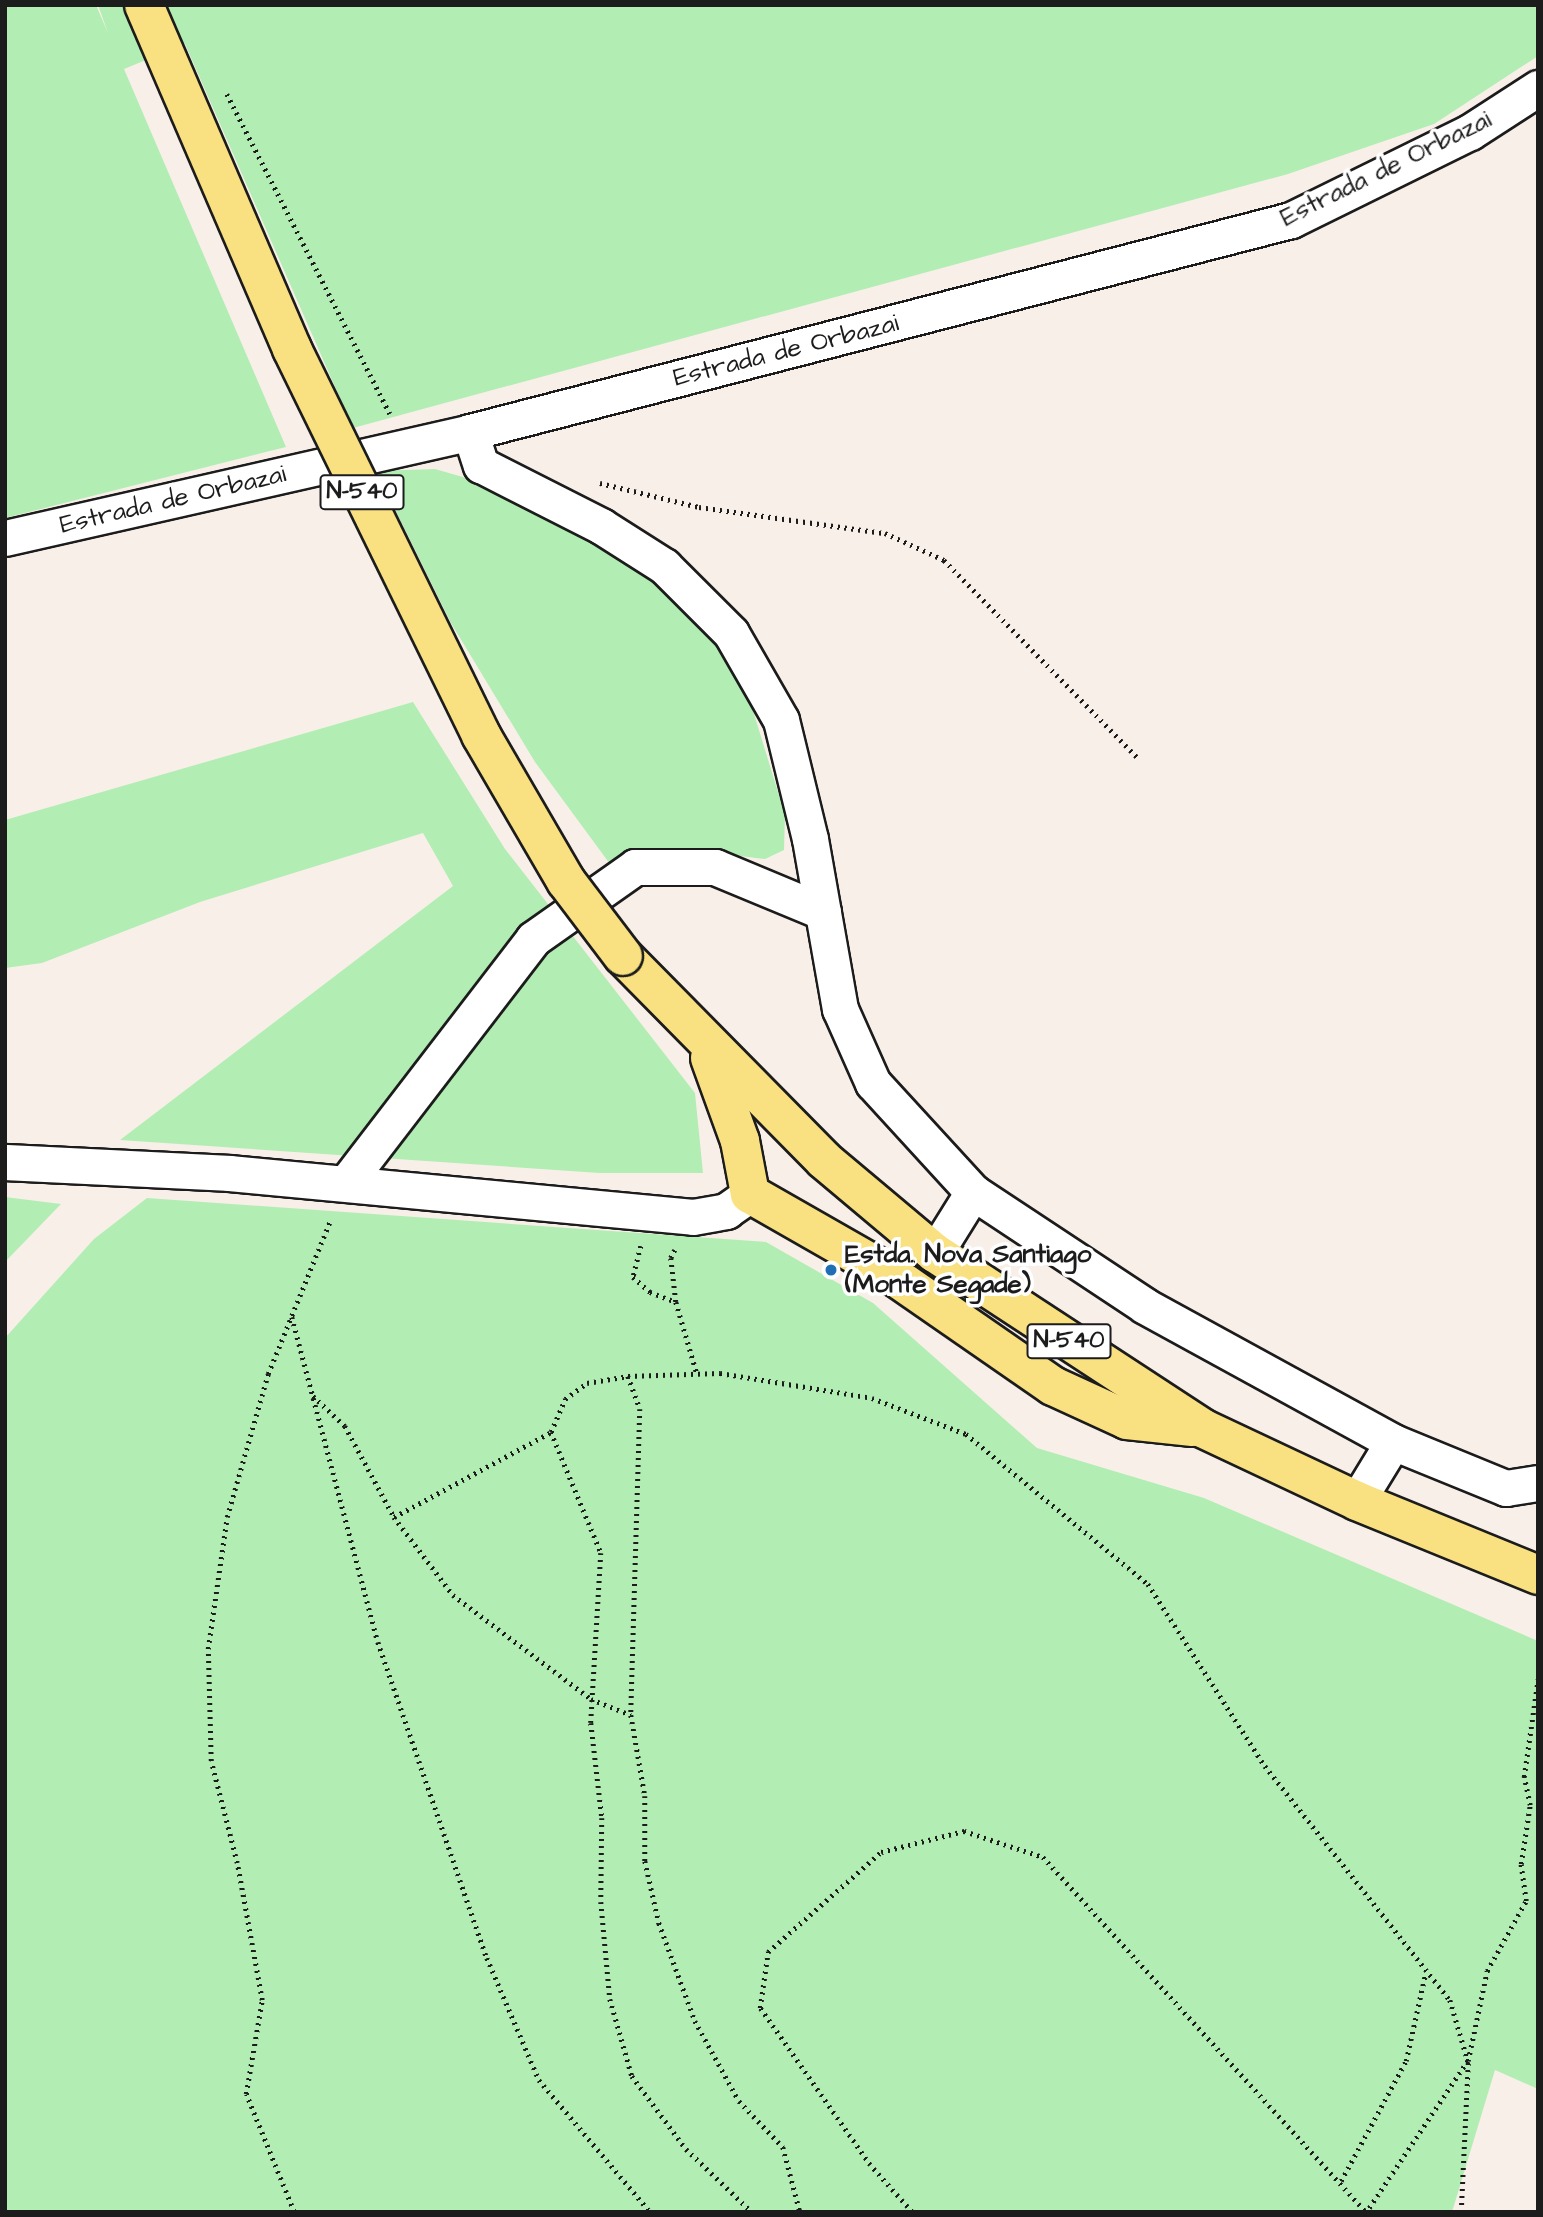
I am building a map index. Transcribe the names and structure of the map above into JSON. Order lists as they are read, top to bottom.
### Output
{
  "streets": {
    "highway": ["N-540"],
    "street": ["Estrada de Orbazai"]
  },
  "places": ["Estda. Nova Santiago (Monte Segade)"]
}
